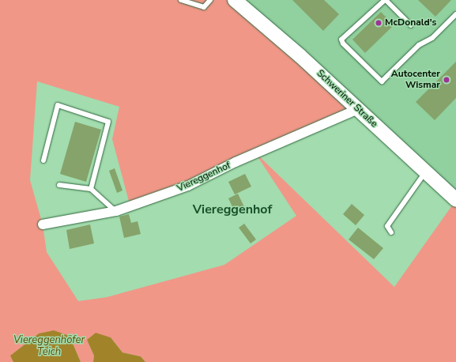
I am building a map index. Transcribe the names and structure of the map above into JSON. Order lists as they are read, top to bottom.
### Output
{
  "streets": {
    "main road": ["Schweriner Straße"],
    "street": ["Viereggenhof"]
  },
  "crossings": [
    ["Schweriner Straße", "Viereggenhof"]
  ],
  "districts": ["Viereggenhof"],
  "water": ["Viereggenhöfer Teich"],
  "places": ["McDonald's", "Autocenter Wismar"]
}
